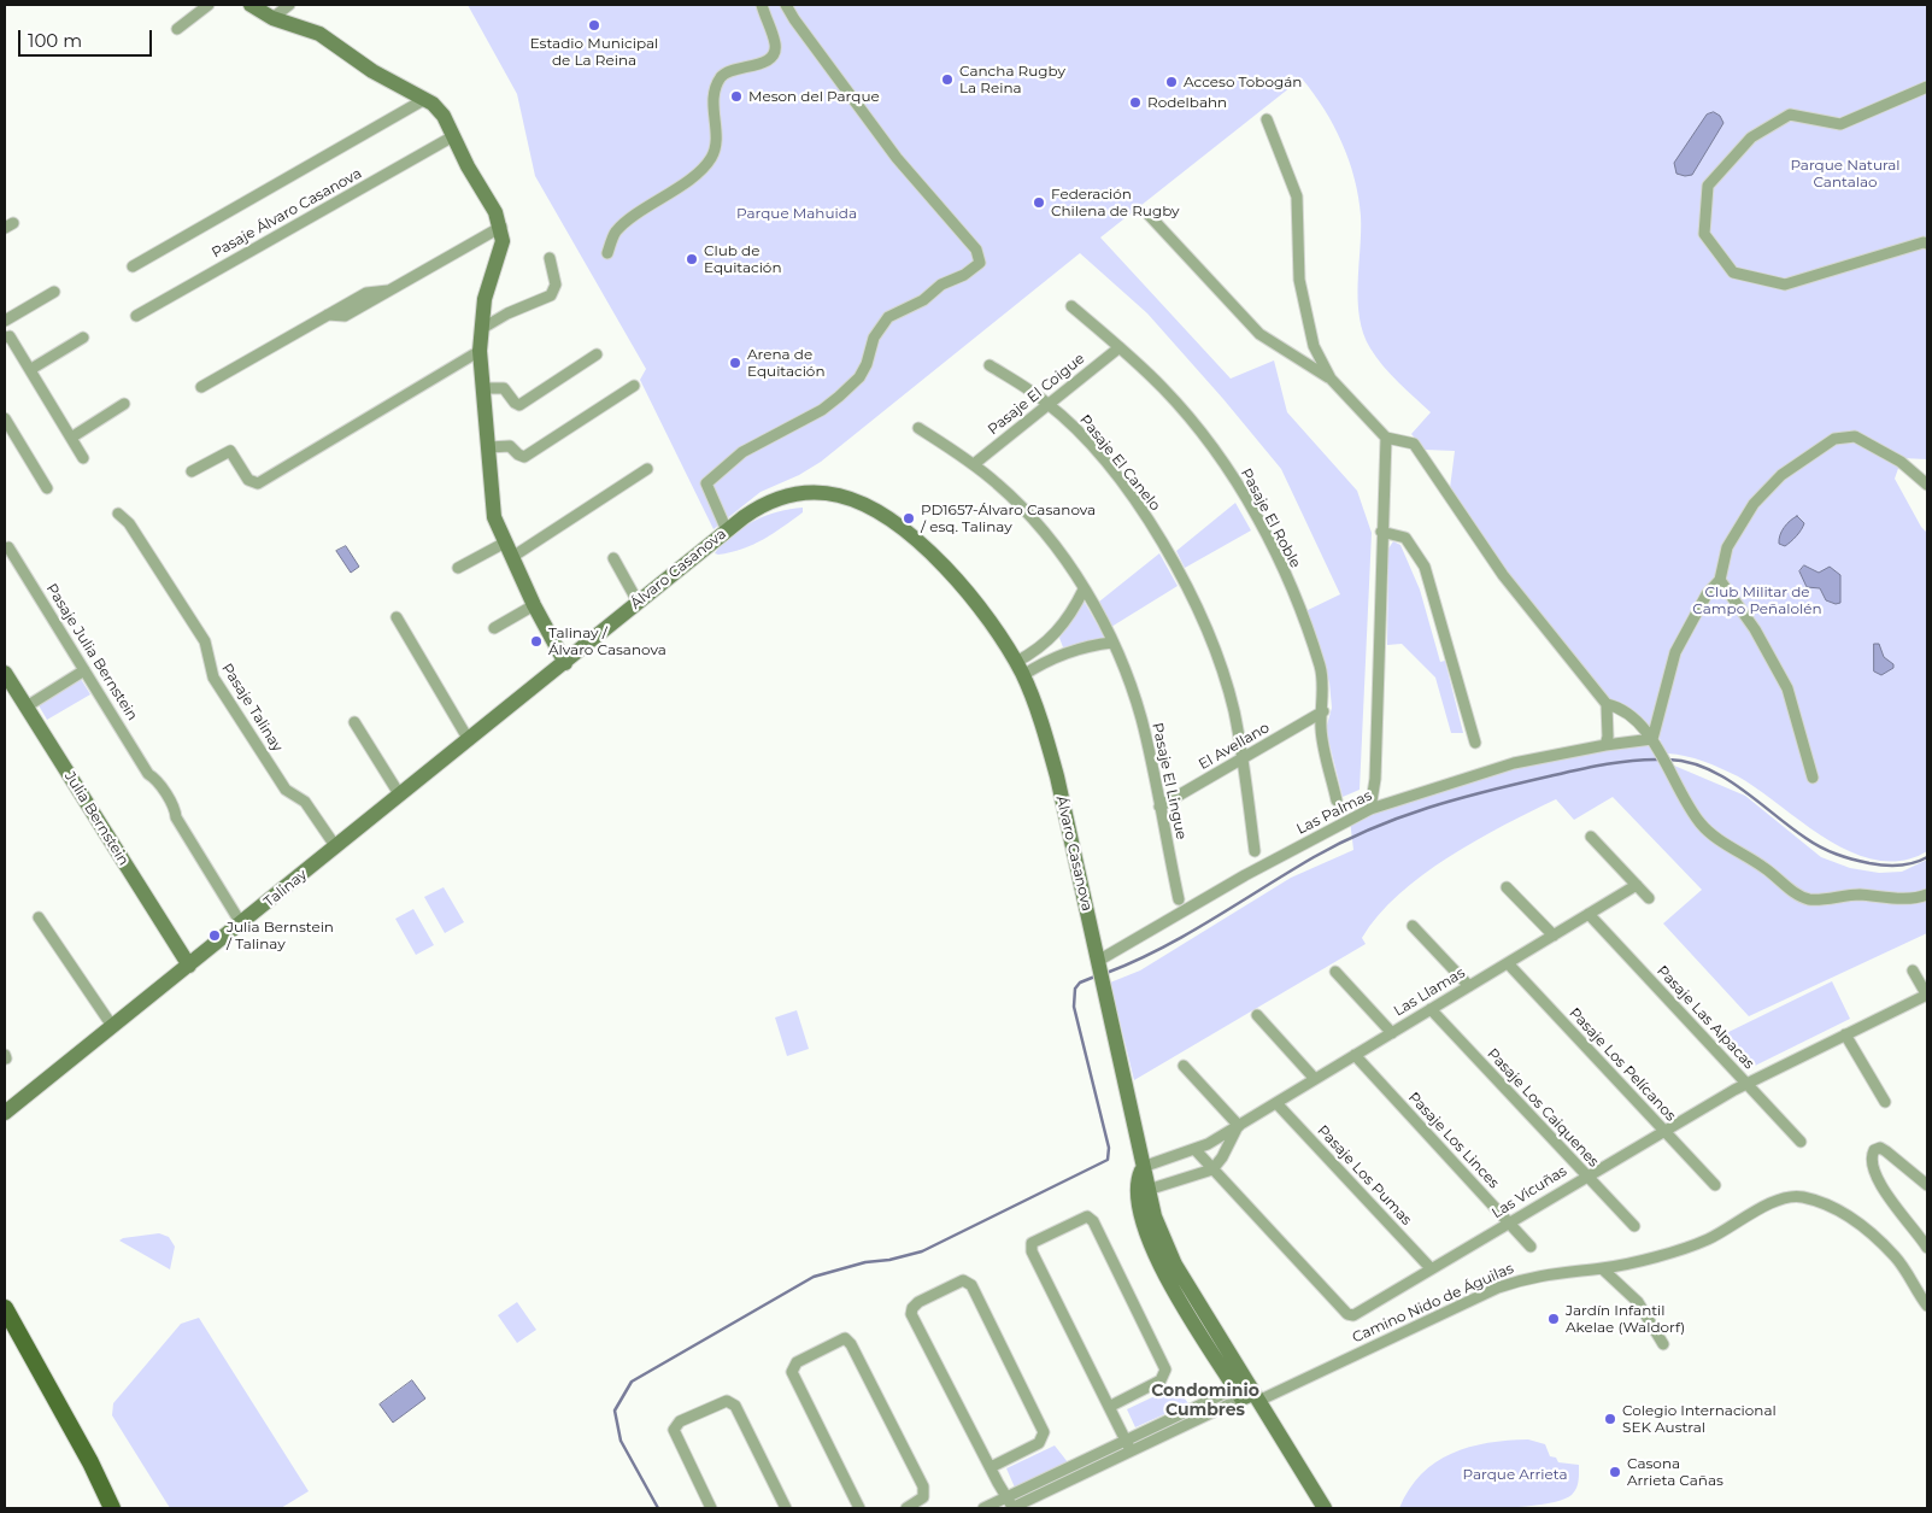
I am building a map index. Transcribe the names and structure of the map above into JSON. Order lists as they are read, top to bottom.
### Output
{
  "streets": {
    "street": [
      "Pasaje Álvaro Casanova",
      "Pasaje El Coigue",
      "Pasaje El Canelo",
      "Pasaje El Roble",
      "Álvaro Casanova",
      "Pasaje Julia Bernstein",
      "Pasaje Talinay",
      "El Avellano",
      "Pasaje El Lingue",
      "Las Palmas",
      "Julia Bernstein",
      "Talinay",
      "Las Llamas",
      "Pasaje Las Alpacas",
      "Pasaje Los Pelícanos",
      "Pasaje Los Caiquenes",
      "Pasaje Los Linces",
      "Pasaje Los Pumas",
      "Las Vicuñas",
      "Camino Nido de Águilas"
    ]
  },
  "crossings": [
    ["Pasaje El Coigue", "Pasaje El Canelo"],
    ["Pasaje El Coigue", "Pasaje El Roble"],
    ["Pasaje El Coigue", "Pasaje El Lingue"],
    ["Pasaje El Canelo", "El Avellano"],
    ["Pasaje El Roble", "El Avellano"],
    ["Álvaro Casanova", "Las Palmas"],
    ["Álvaro Casanova", "Talinay"],
    ["Álvaro Casanova", "Las Llamas"],
    ["Álvaro Casanova", "Camino Nido de Águilas"],
    ["Pasaje Julia Bernstein", "Talinay"],
    ["Pasaje Talinay", "Talinay"],
    ["El Avellano", "Pasaje El Lingue"],
    ["Julia Bernstein", "Talinay"],
    ["Las Llamas", "Pasaje Las Alpacas"],
    ["Las Llamas", "Pasaje Los Pelícanos"],
    ["Las Llamas", "Pasaje Los Caiquenes"],
    ["Las Llamas", "Pasaje Los Linces"],
    ["Las Llamas", "Pasaje Los Pumas"],
    ["Las Llamas", "Las Vicuñas"],
    ["Pasaje Las Alpacas", "Las Vicuñas"],
    ["Pasaje Los Pelícanos", "Las Vicuñas"],
    ["Pasaje Los Caiquenes", "Las Vicuñas"],
    ["Pasaje Los Linces", "Las Vicuñas"],
    ["Pasaje Los Pumas", "Las Vicuñas"]
  ],
  "districts": ["Condominio Cumbres"],
  "parks": [
    "Parque Natural Cantalao",
    "Parque Mahuida",
    "Club Militar de Campo Peñalolén",
    "Parque Arrieta"
  ],
  "places": [
    "Estadio Municipal de La Reina",
    "Cancha Rugby La Reina",
    "Acceso Tobogán",
    "Meson del Parque",
    "Rodelbahn",
    "Federación Chilena de Rugby",
    "Club de Equitación",
    "Arena de Equitación",
    "PD1657-Álvaro Casanova / esq. Talinay",
    "Talinay / Álvaro Casanova",
    "Julia Bernstein / Talinay",
    "Jardín Infantil Akelae (Waldorf)",
    "Colegio Internacional SEK Austral",
    "Casona Arrieta Cañas"
  ],
  "scale_bar": "100 m"
}
